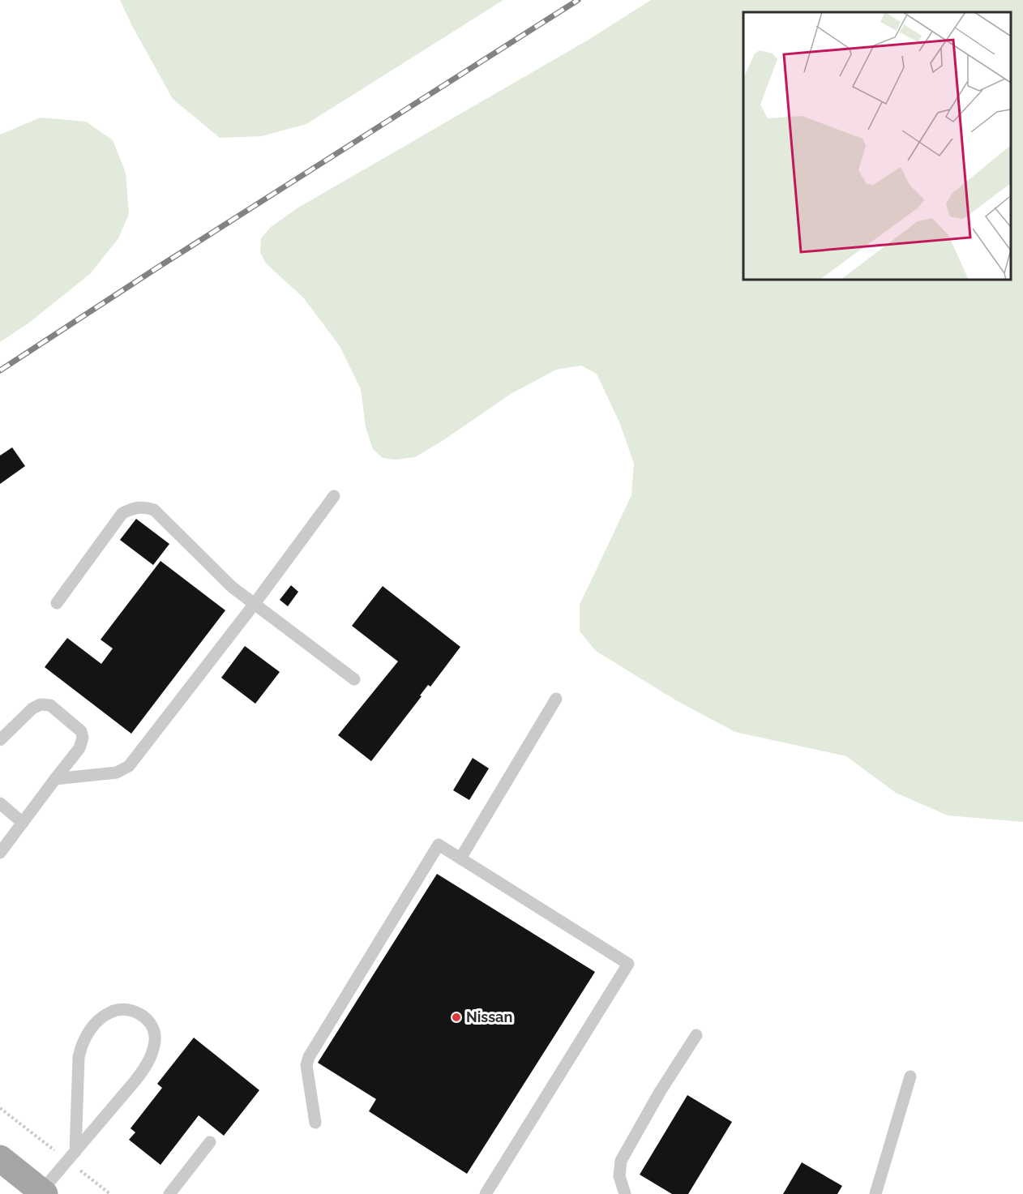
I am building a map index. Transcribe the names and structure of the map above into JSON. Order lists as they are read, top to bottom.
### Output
{
  "places": ["Nissan"]
}
